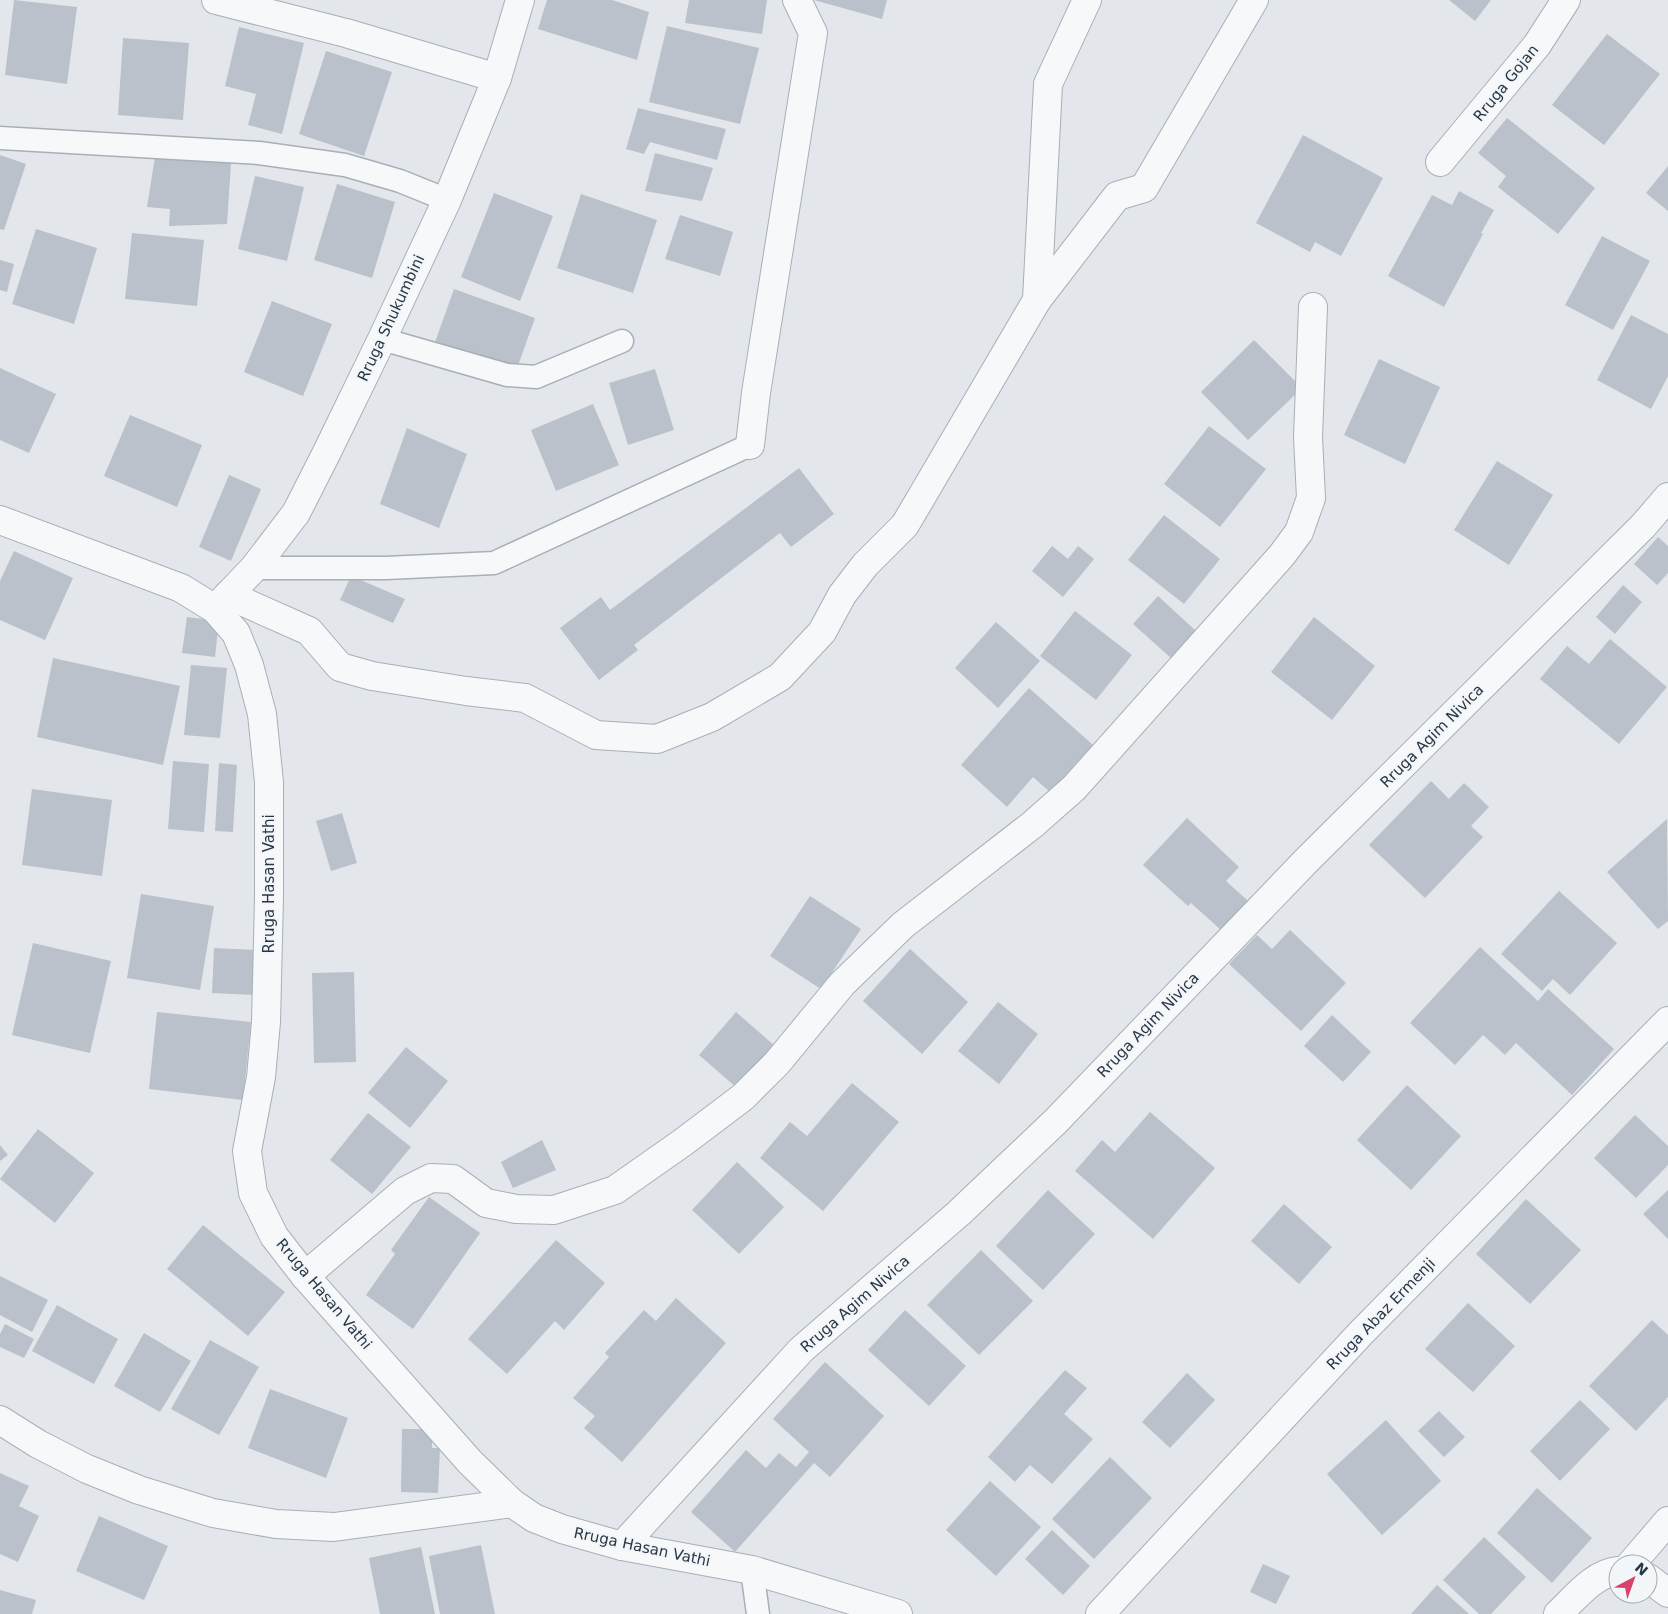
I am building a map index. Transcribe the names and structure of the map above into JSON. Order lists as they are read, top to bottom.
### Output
{
  "streets": {
    "street": [
      "Rruga Gojan",
      "Rruga Shukumbini",
      "Rruga Agim Nivica",
      "Rruga Hasan Vathi",
      "Rruga Abaz Ermenji"
    ]
  },
  "crossings": [
    ["Rruga Shukumbini", "Rruga Hasan Vathi"],
    ["Rruga Agim Nivica", "Rruga Hasan Vathi"]
  ],
  "north": "top right"
}
